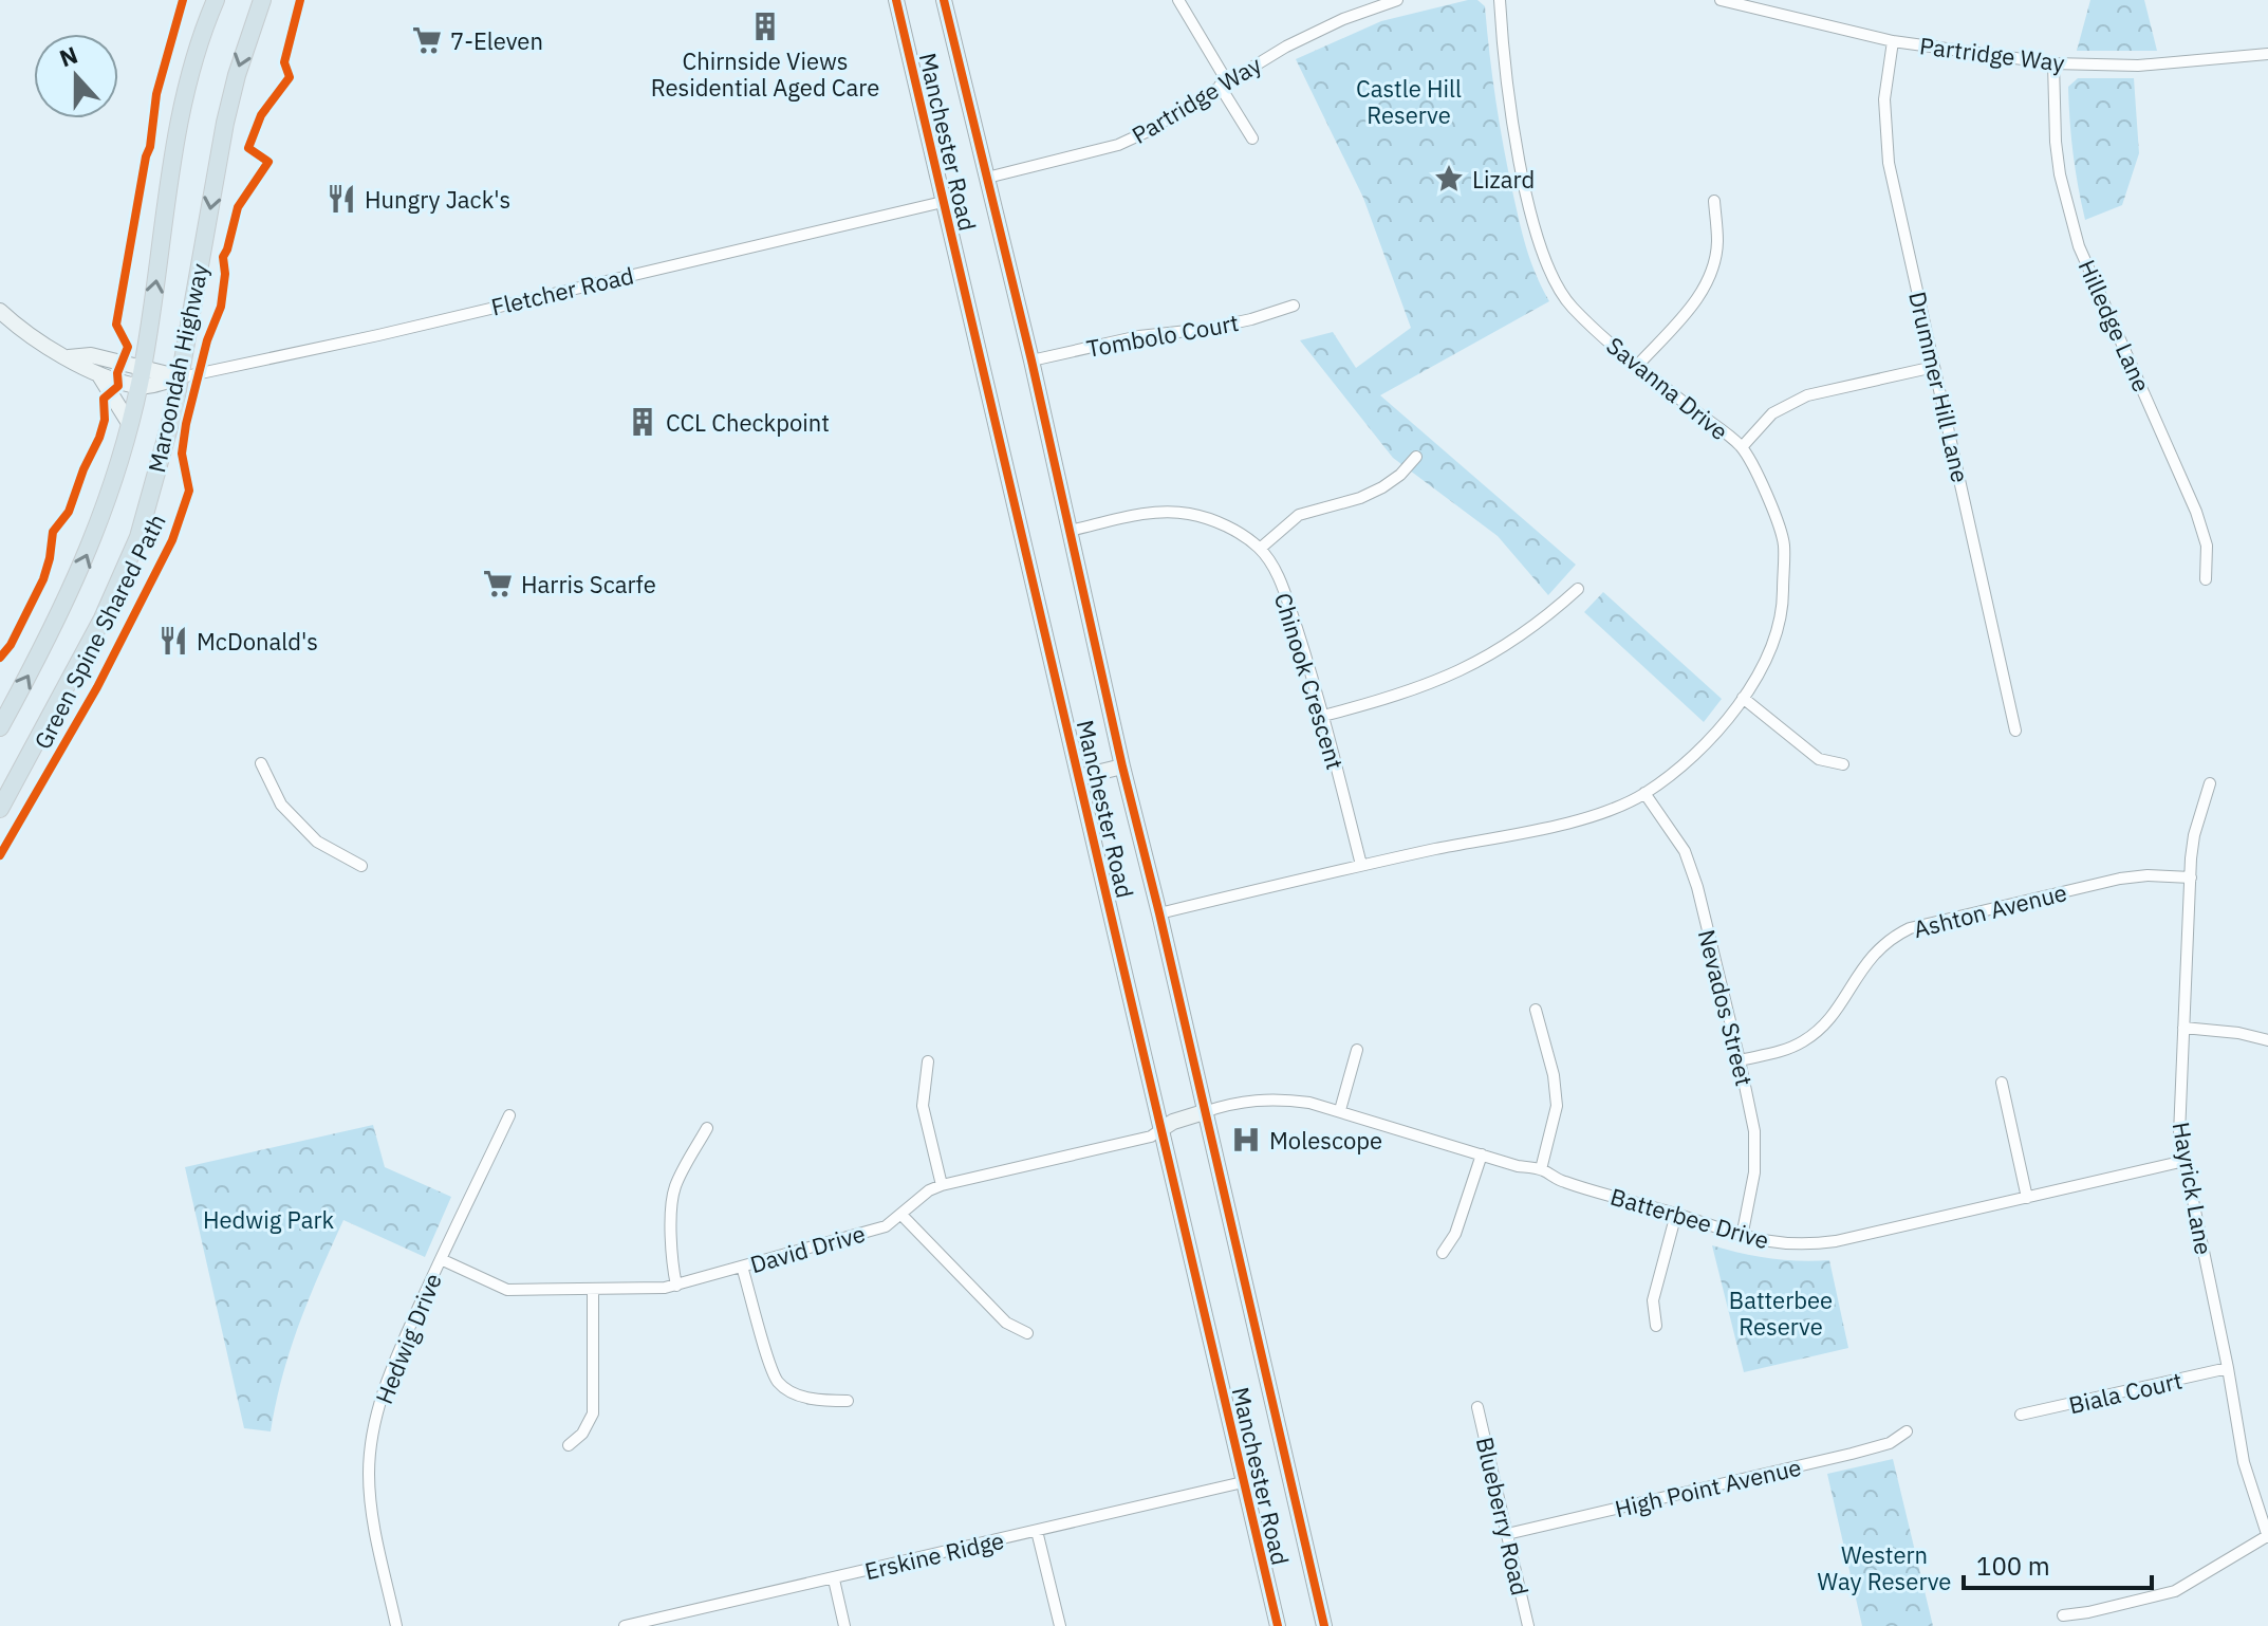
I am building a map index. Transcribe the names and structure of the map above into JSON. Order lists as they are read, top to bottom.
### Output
{
  "streets": {
    "highway": ["Maroondah Highway"],
    "main road": ["Manchester Road"],
    "street": [
      "Partridge Way",
      "Fletcher Road",
      "Hilledge Lane",
      "Tombolo Court",
      "Drummer Hill Lane",
      "Savanna Drive",
      "Chinook Crescent",
      "Ashton Avenue",
      "Nevados Street",
      "Hayrick Lane",
      "Batterbee Drive",
      "David Drive",
      "Hedwig Drive",
      "Biala Court",
      "High Point Avenue",
      "Blueberry Road",
      "Erskine Ridge"
    ],
    "cycle path": ["Green Spine Shared Path"]
  },
  "crossings": [
    ["Partridge Way", "Manchester Road"],
    ["Partridge Way", "Hilledge Lane"],
    ["Partridge Way", "Drummer Hill Lane"],
    ["Manchester Road", "Fletcher Road"],
    ["Manchester Road", "Tombolo Court"],
    ["Manchester Road", "Savanna Drive"],
    ["Manchester Road", "Chinook Crescent"],
    ["Manchester Road", "Batterbee Drive"],
    ["Manchester Road", "David Drive"],
    ["Manchester Road", "Erskine Ridge"],
    ["Fletcher Road", "Maroondah Highway"],
    ["Savanna Drive", "Chinook Crescent"],
    ["Savanna Drive", "Nevados Street"],
    ["Ashton Avenue", "Nevados Street"],
    ["Ashton Avenue", "Hayrick Lane"],
    ["Nevados Street", "Batterbee Drive"],
    ["Hayrick Lane", "Batterbee Drive"],
    ["Hayrick Lane", "Biala Court"],
    ["David Drive", "Hedwig Drive"],
    ["High Point Avenue", "Blueberry Road"]
  ],
  "parks": [
    "Castle Hill Reserve",
    "Hedwig Park",
    "Batterbee Reserve",
    "Western Way Reserve"
  ],
  "places": {
    "building": ["Chirnside Views Residential Aged Care", "CCL Checkpoint"],
    "supermarket": ["7-Eleven", "Harris Scarfe"],
    "place": ["Lizard"],
    "restaurant": ["Hungry Jack's", "McDonald's"],
    "hospital": ["Molescope"]
  },
  "scale_bar": "100 m",
  "north": "top"
}
